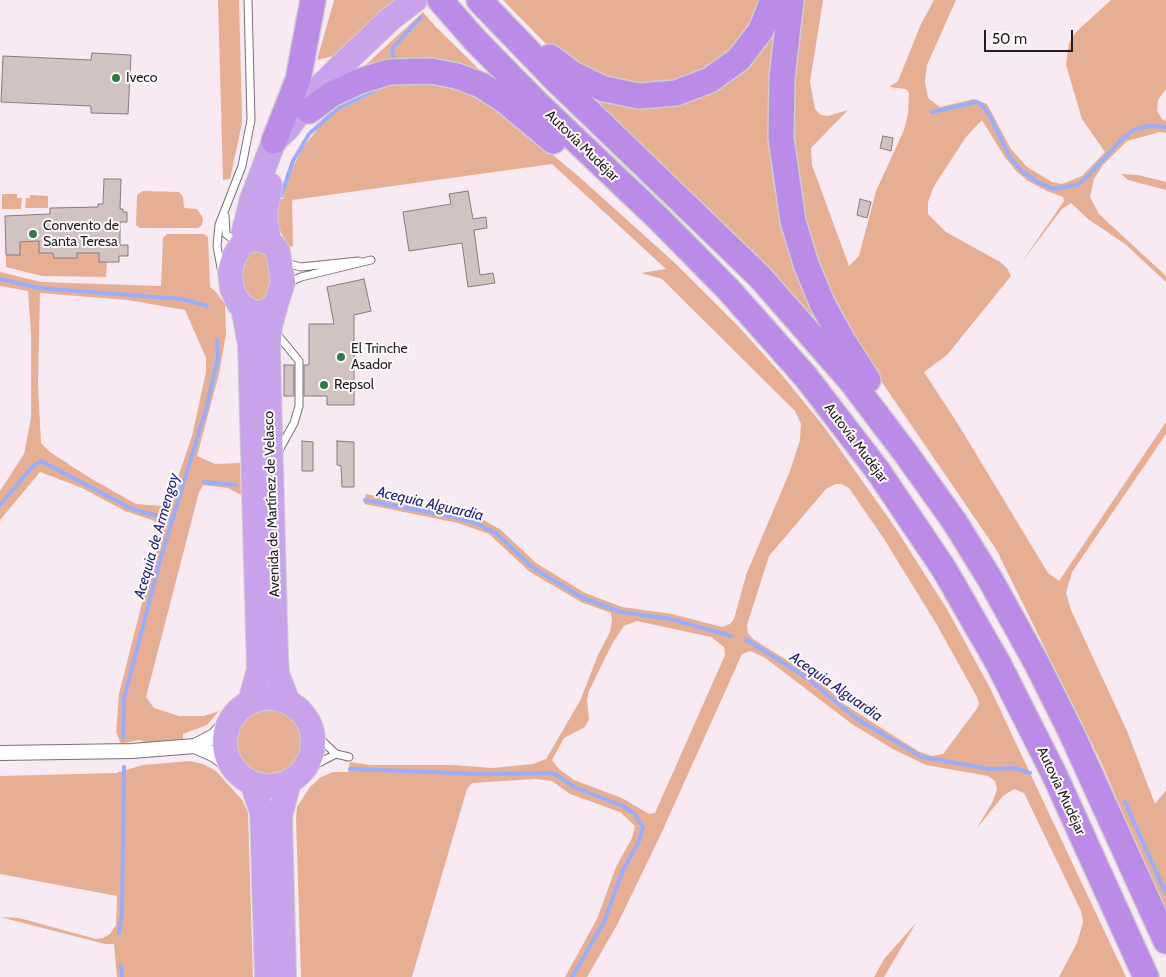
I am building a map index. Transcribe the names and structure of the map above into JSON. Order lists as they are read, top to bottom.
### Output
{
  "streets": {
    "highway": ["Autovía Mudéjar", "Avenida de Martínez de Velasco"]
  },
  "water": ["Acequia Alguardia", "Acequia de Armengoy"],
  "places": [
    "Iveco",
    "Convento de Santa Teresa",
    "El Trinche Asador",
    "Repsol"
  ],
  "scale_bar": "50 m"
}
